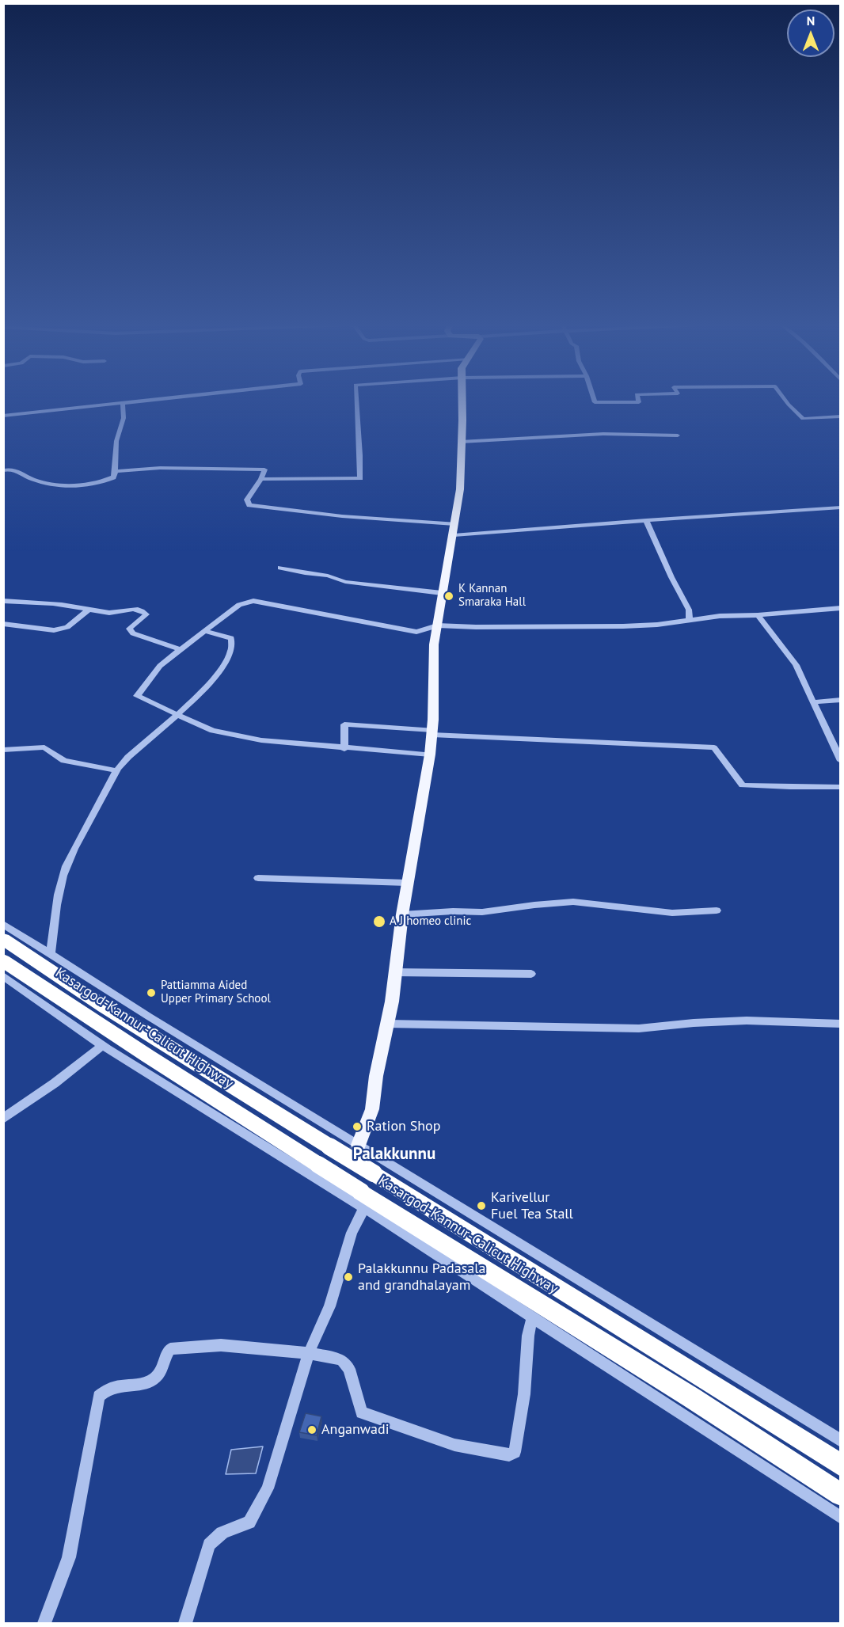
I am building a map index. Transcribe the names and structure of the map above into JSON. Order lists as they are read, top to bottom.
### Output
{
  "streets": {
    "highway": ["Kasargod-Kannur-Calicut Highway"]
  },
  "districts": ["Palakkunnu"],
  "places": [
    "K Kannan Smaraka Hall",
    "A J homeo clinic",
    "Pattiamma Aided Upper Primary School",
    "Ration Shop",
    "Karivellur Fuel Tea Stall",
    "Palakkunnu Padasala and grandhalayam",
    "Anganwadi"
  ],
  "north": "top"
}
